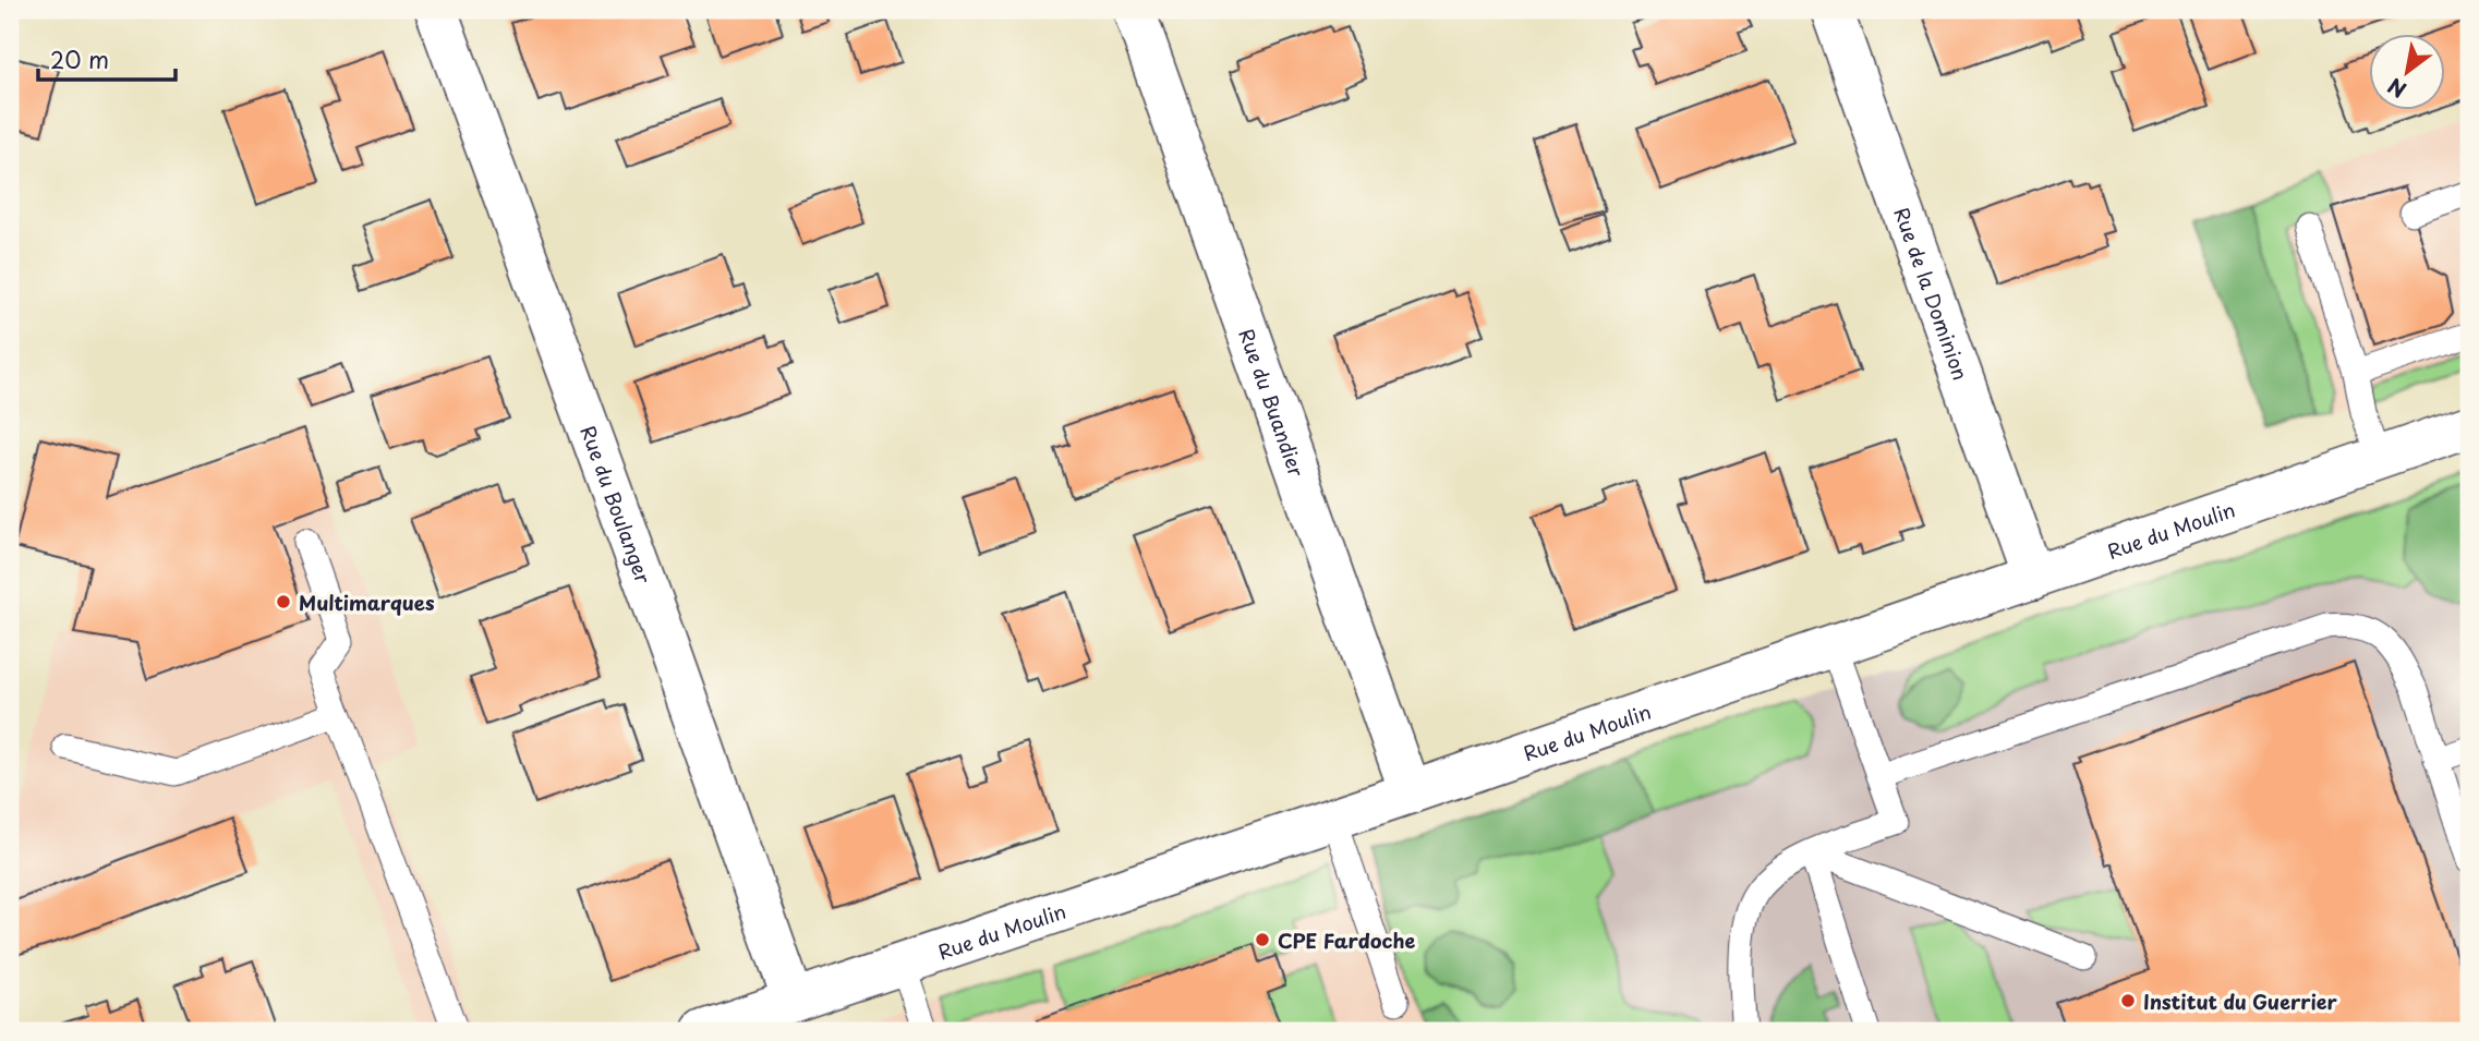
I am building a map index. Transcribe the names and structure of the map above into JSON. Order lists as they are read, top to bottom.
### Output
{
  "streets": {
    "street": [
      "Rue de la Dominion",
      "Rue du Buandier",
      "Rue du Boulanger",
      "Rue du Moulin"
    ]
  },
  "crossings": [
    ["Rue de la Dominion", "Rue du Moulin"],
    ["Rue du Buandier", "Rue du Moulin"],
    ["Rue du Boulanger", "Rue du Moulin"]
  ],
  "places": ["Multimarques", "CPE Fardoche", "Institut du Guerrier"],
  "scale_bar": "20 m",
  "north": "bottom left"
}
